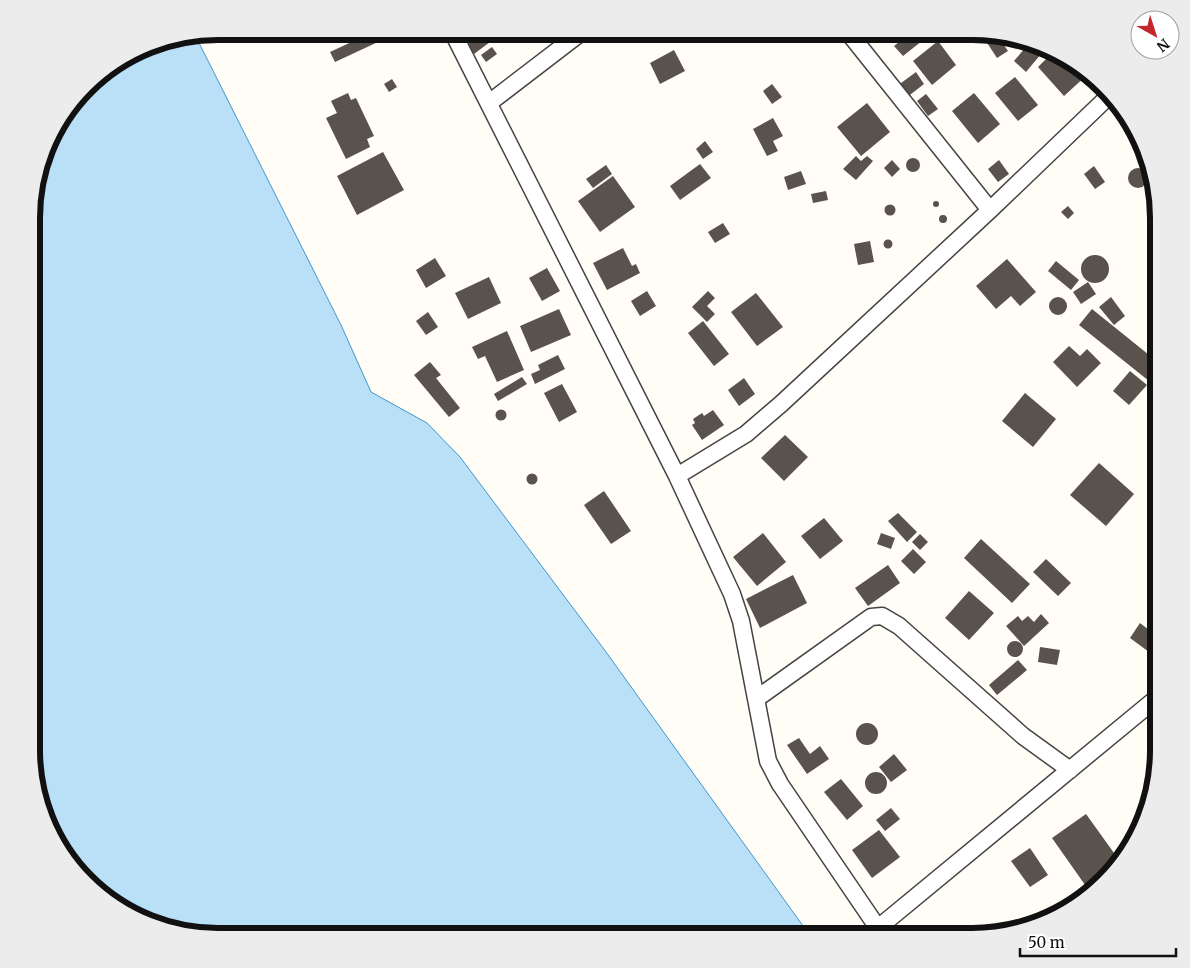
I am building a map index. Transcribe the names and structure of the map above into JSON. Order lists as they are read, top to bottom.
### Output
{
  "scale_bar": "50 m",
  "north": "bottom right"
}
